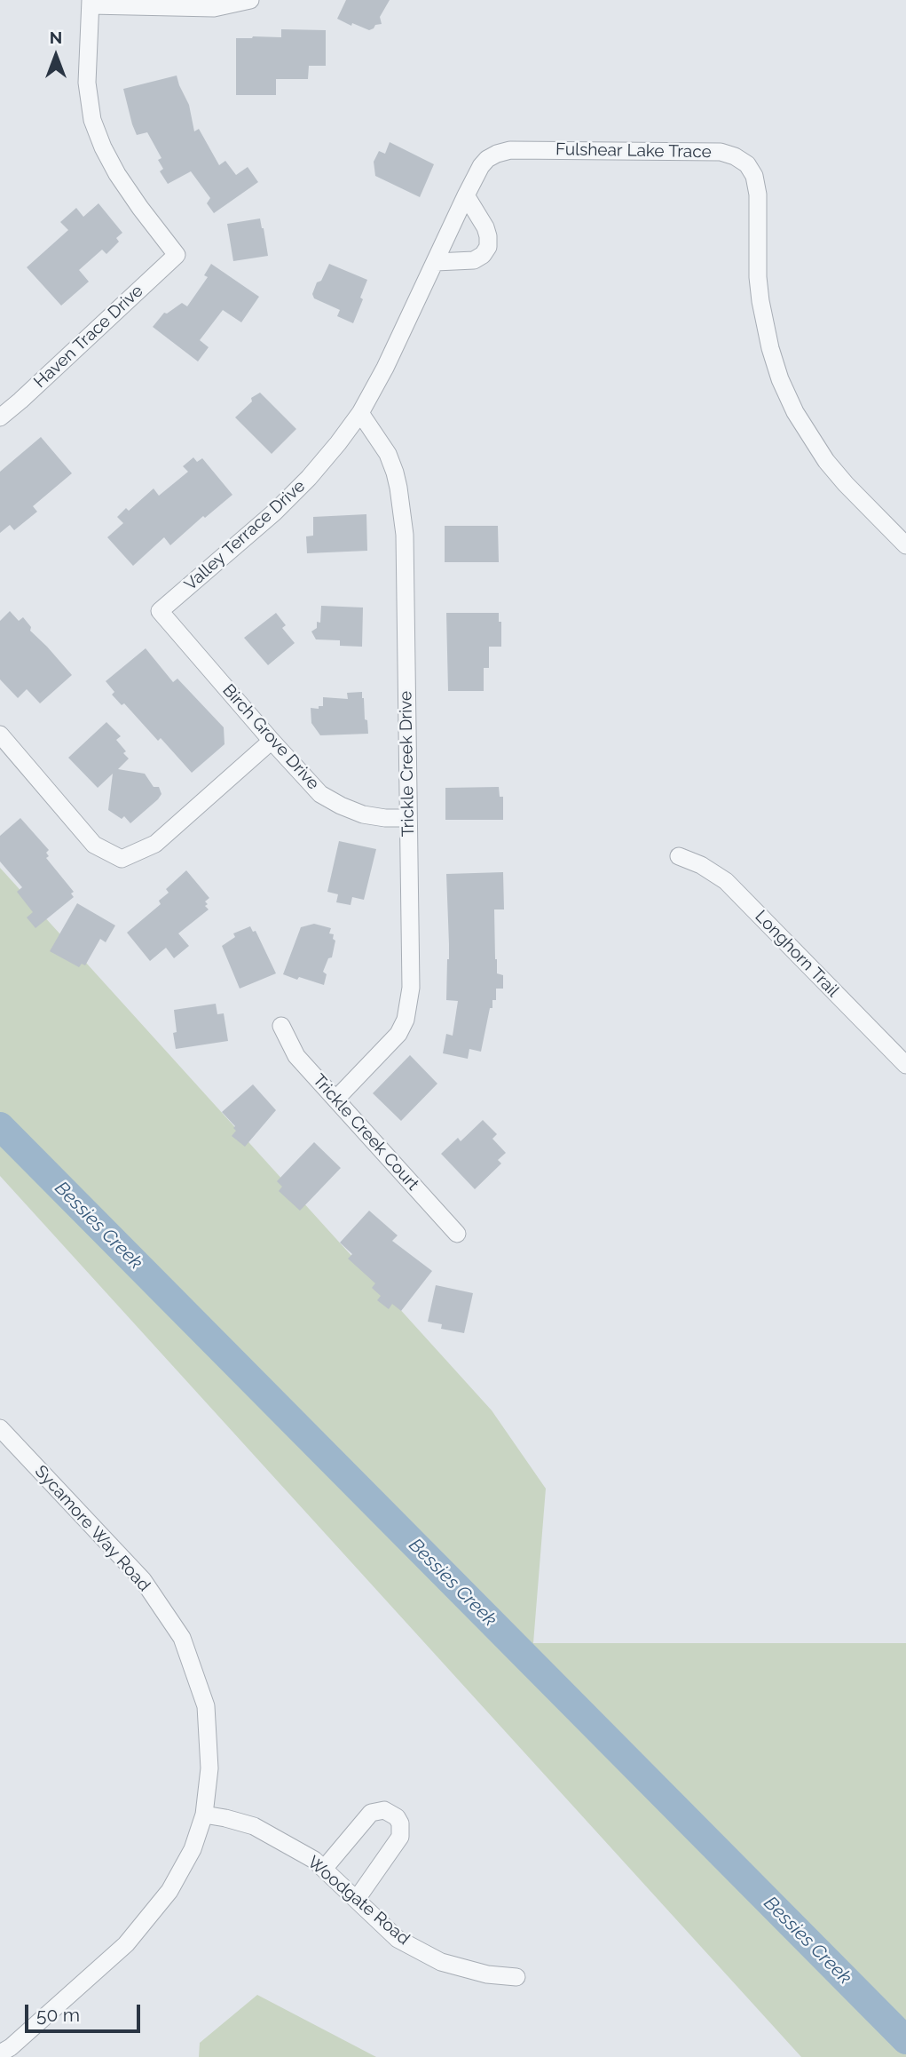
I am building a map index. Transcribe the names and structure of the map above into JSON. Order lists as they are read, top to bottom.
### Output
{
  "streets": {
    "street": [
      "Fulshear Lake Trace",
      "Haven Trace Drive",
      "Valley Terrace Drive",
      "Birch Grove Drive",
      "Trickle Creek Drive",
      "Longhorn Trail",
      "Trickle Creek Court",
      "Sycamore Way Road",
      "Woodgate Road"
    ]
  },
  "crossings": [
    ["Fulshear Lake Trace", "Valley Terrace Drive"],
    ["Valley Terrace Drive", "Birch Grove Drive"],
    ["Valley Terrace Drive", "Trickle Creek Drive"],
    ["Birch Grove Drive", "Trickle Creek Drive"],
    ["Trickle Creek Drive", "Trickle Creek Court"],
    ["Sycamore Way Road", "Woodgate Road"]
  ],
  "water": ["Bessies Creek"],
  "scale_bar": "50 m",
  "north": "top"
}
